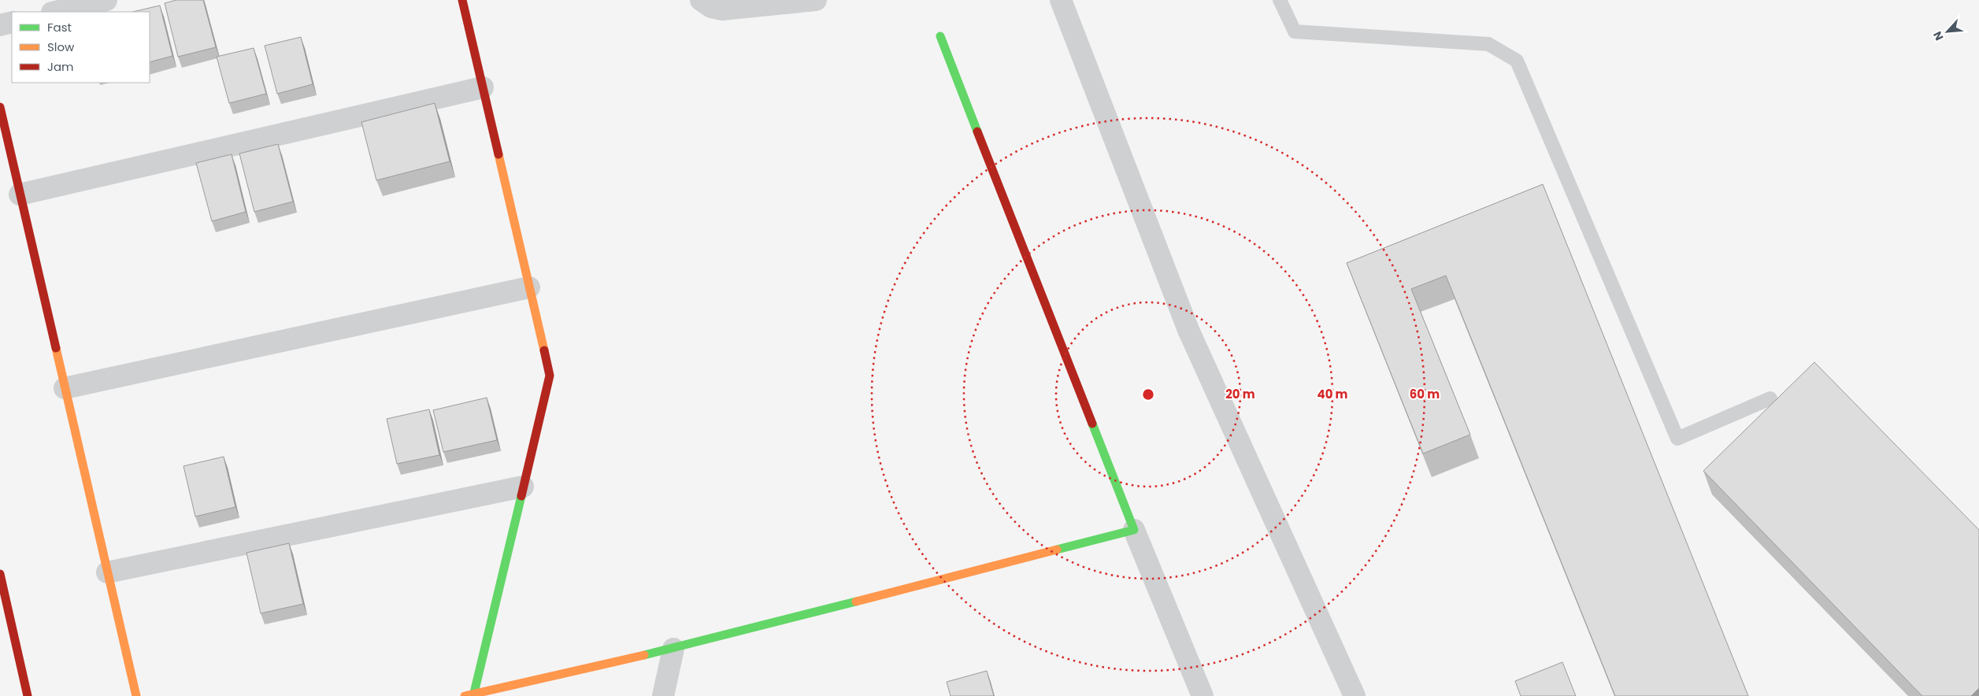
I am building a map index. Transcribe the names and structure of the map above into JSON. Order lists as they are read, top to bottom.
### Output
{
  "legend": ["Fast", "Slow", "Jam"],
  "north": "bottom left",
  "rings": ["20 m", "40 m", "60 m"]
}
